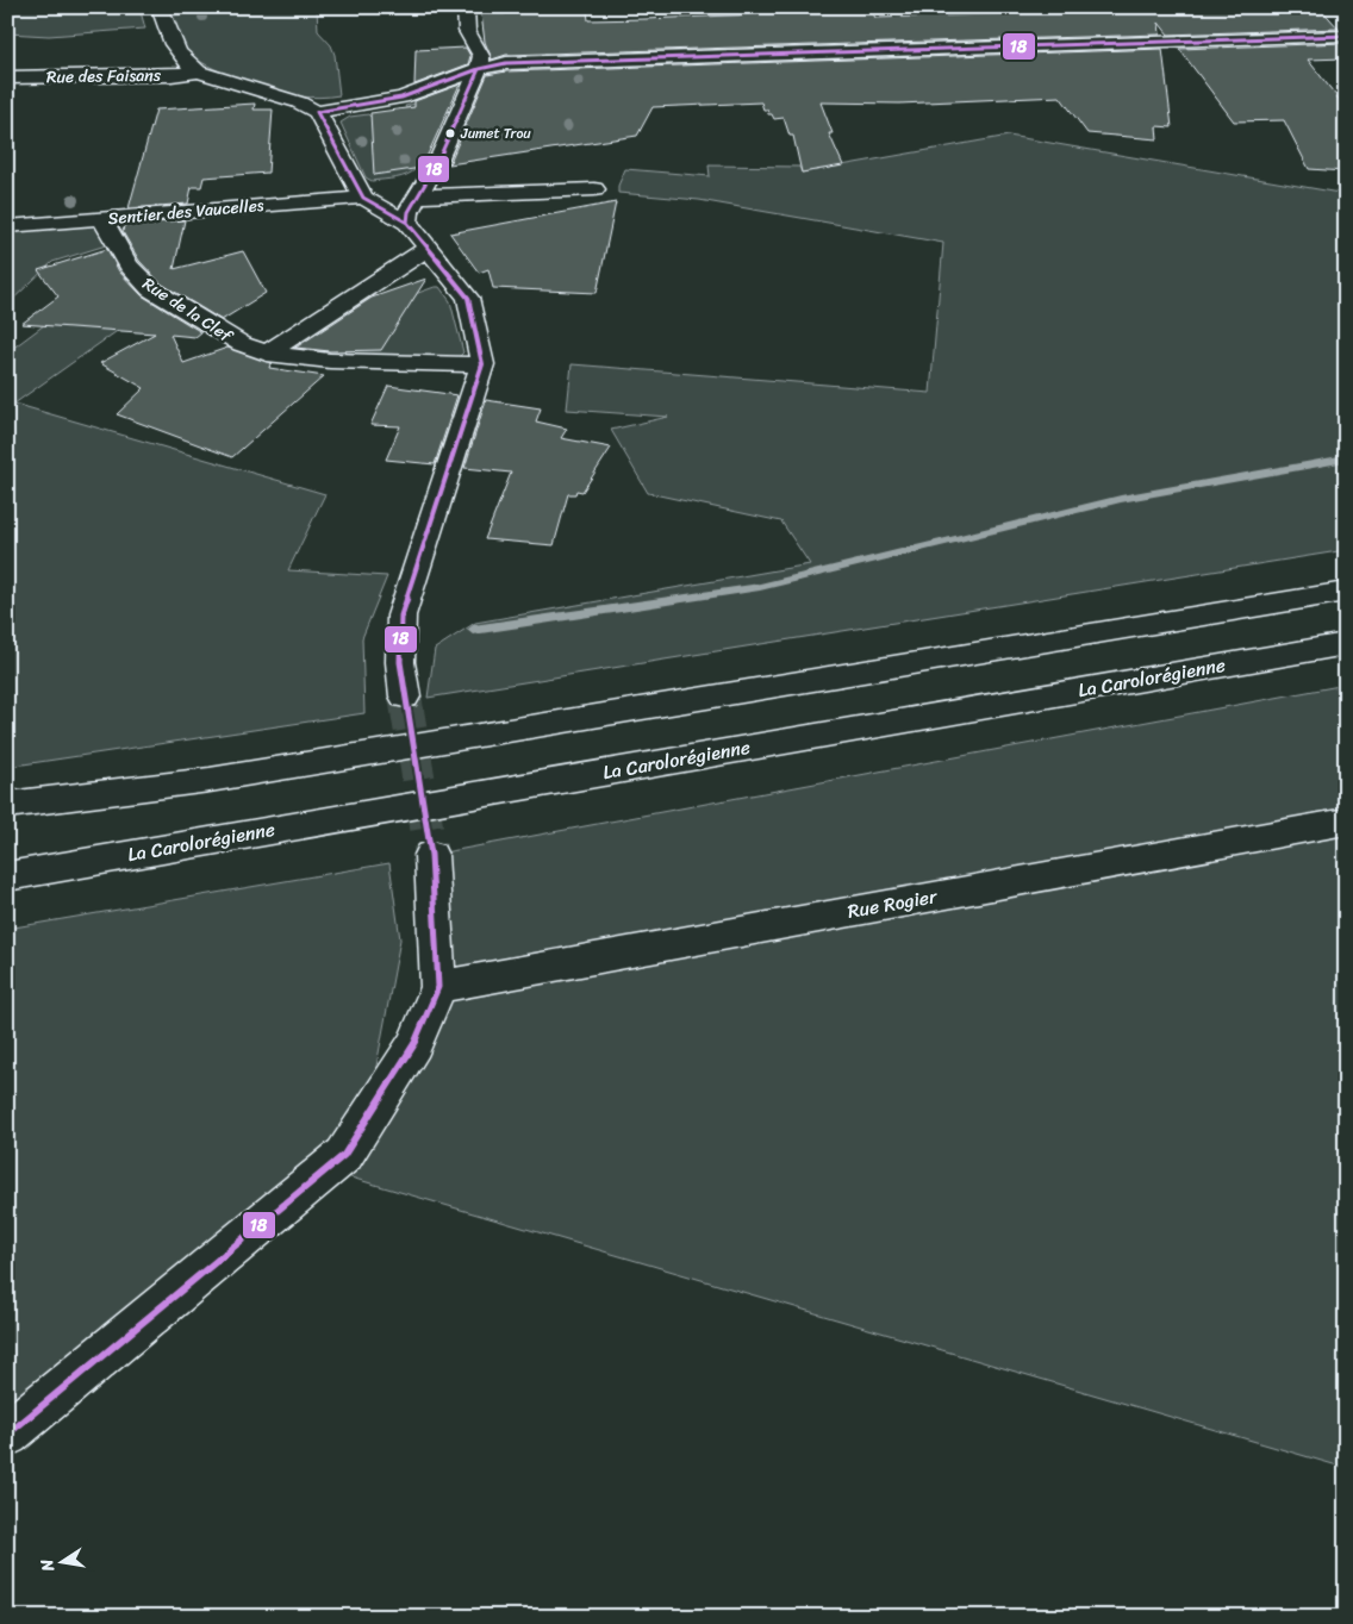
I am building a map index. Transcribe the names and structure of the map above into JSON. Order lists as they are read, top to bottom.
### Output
{
  "streets": {
    "main road": [
      "Rue des Faisans",
      "Sentier des Vaucelles",
      "Rue de la Clef",
      "La Carolorégienne",
      "Rue Rogier"
    ]
  },
  "crossings": [
    ["Sentier des Vaucelles", "Rue de la Clef"]
  ],
  "places": ["Jumet Trou"],
  "lines": ["transit line 18"],
  "north": "left"
}
